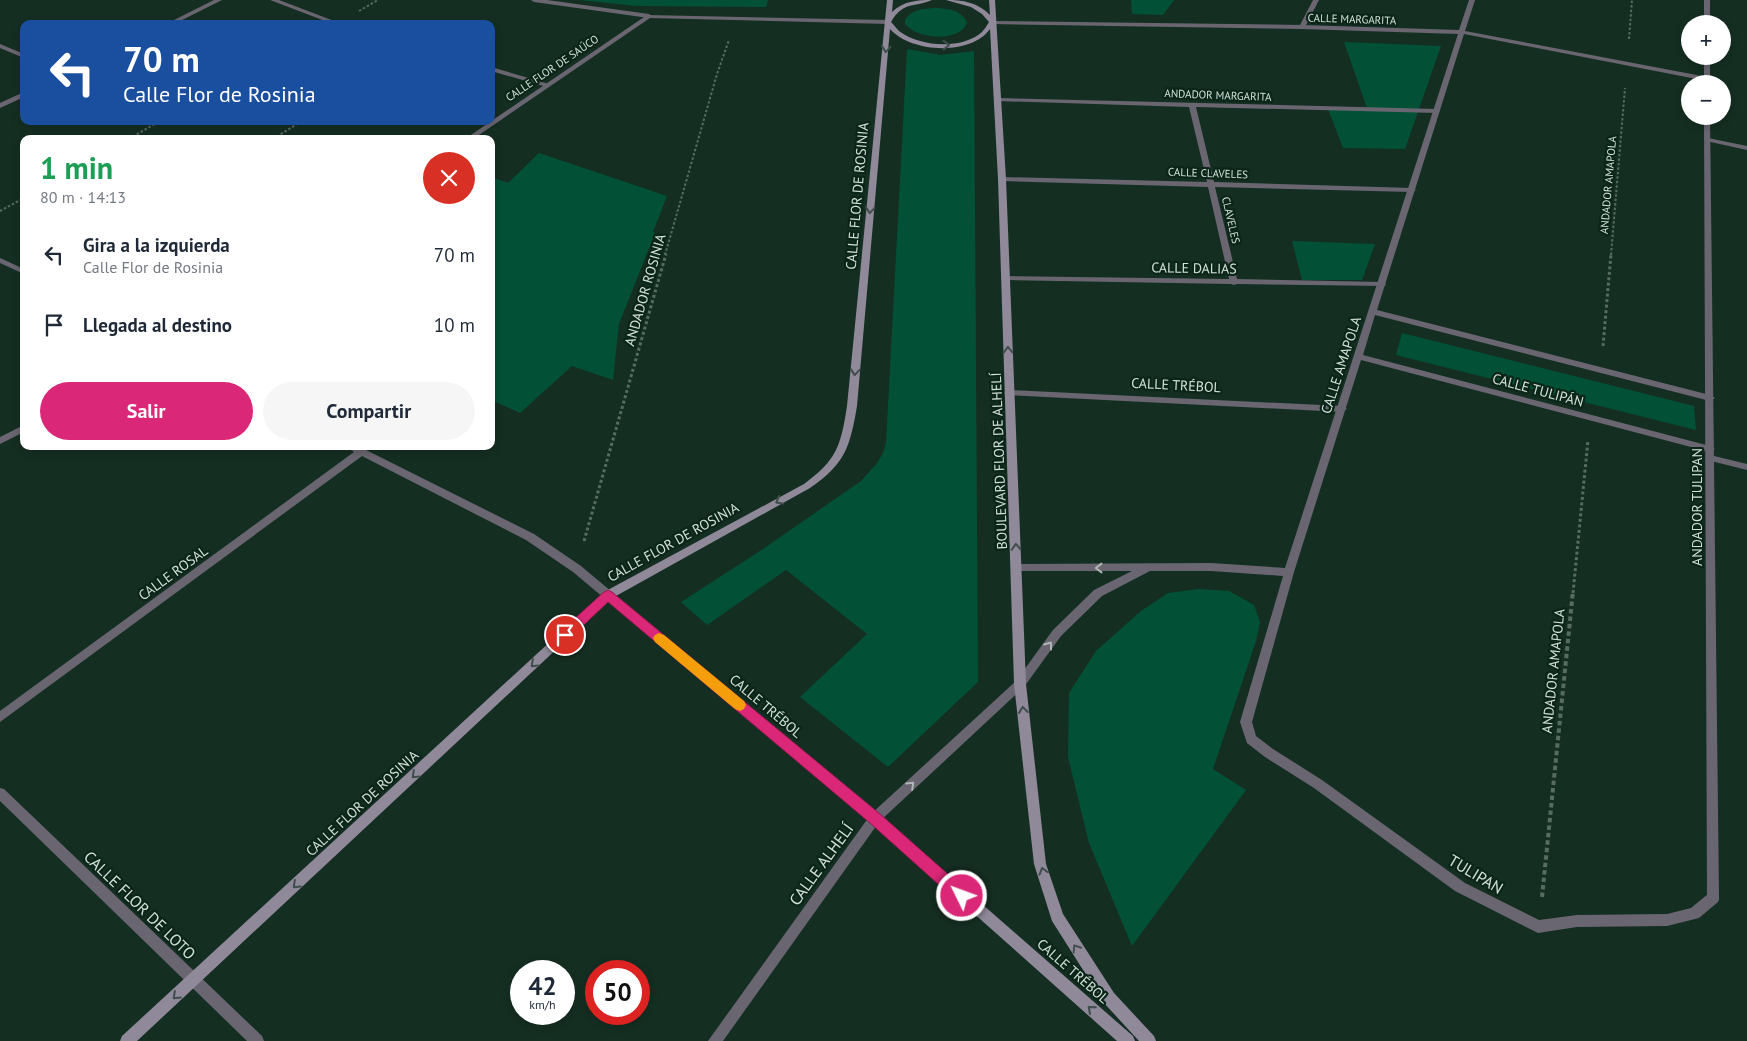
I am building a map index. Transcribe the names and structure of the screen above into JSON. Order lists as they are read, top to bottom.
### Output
{
  "streets": {
    "main road": ["CALLE FLOR DE ROSINIA", "CALLE TRÉBOL", "BOULEVARD FLOR DE ALHELÍ"],
    "street": [
      "CALLE MARGARITA",
      "CALLE FLOR DE SAÚCO",
      "ANDADOR MARGARITA",
      "CALLE CLAVELES",
      "CLAVELES",
      "CALLE DALIAS",
      "CALLE AMAPOLA",
      "CALLE TULIPÁN",
      "ANDADOR TULIPAN",
      "CALLE ROSAL",
      "CALLE ALHELÍ",
      "TULIPAN",
      "CALLE FLOR DE LOTO"
    ],
    "path": ["ANDADOR AMAPOLA", "ANDADOR ROSINIA"]
  },
  "crossings": [
    ["CALLE MARGARITA", "ANDADOR AMAPOLA"],
    ["CALLE MARGARITA", "CALLE AMAPOLA"],
    ["CALLE MARGARITA", "BOULEVARD FLOR DE ALHELÍ"],
    ["ANDADOR MARGARITA", "CLAVELES"],
    ["ANDADOR MARGARITA", "CALLE AMAPOLA"],
    ["ANDADOR MARGARITA", "BOULEVARD FLOR DE ALHELÍ"],
    ["CALLE CLAVELES", "CLAVELES"],
    ["CALLE CLAVELES", "CALLE AMAPOLA"],
    ["CALLE CLAVELES", "BOULEVARD FLOR DE ALHELÍ"],
    ["ANDADOR AMAPOLA", "CALLE TULIPÁN"],
    ["ANDADOR AMAPOLA", "ANDADOR TULIPAN"],
    ["ANDADOR AMAPOLA", "TULIPAN"],
    ["CALLE FLOR DE ROSINIA", "CALLE TRÉBOL"],
    ["CALLE FLOR DE ROSINIA", "CALLE FLOR DE LOTO"],
    ["CLAVELES", "CALLE DALIAS"],
    ["CALLE DALIAS", "CALLE AMAPOLA"],
    ["CALLE DALIAS", "BOULEVARD FLOR DE ALHELÍ"],
    ["ANDADOR ROSINIA", "CALLE TRÉBOL"],
    ["CALLE AMAPOLA", "CALLE TRÉBOL"],
    ["CALLE AMAPOLA", "CALLE TULIPÁN"],
    ["CALLE AMAPOLA", "TULIPAN"],
    ["CALLE TRÉBOL", "BOULEVARD FLOR DE ALHELÍ"],
    ["CALLE TRÉBOL", "CALLE ROSAL"],
    ["CALLE TRÉBOL", "CALLE ALHELÍ"],
    ["CALLE TULIPÁN", "ANDADOR TULIPAN"],
    ["BOULEVARD FLOR DE ALHELÍ", "CALLE ALHELÍ"],
    ["ANDADOR TULIPAN", "TULIPAN"]
  ],
  "one_way": ["CALLE FLOR DE ROSINIA", "BOULEVARD FLOR DE ALHELÍ", "CALLE ALHELÍ"],
  "page": {
    "map_buttons": ["+", "−"],
    "turn": ["70 m", "Calle Flor de Rosinia"],
    "heading": ["1 min", "80 m · 14:13"],
    "list": [
      {
        "name": "Gira a la izquierda",
        "note": "Calle Flor de Rosinia",
        "value": "70 m"
      },
      {
        "name": "Llegada al destino",
        "value": "10 m"
      }
    ],
    "buttons": ["Salir", "Compartir"],
    "speed": "42 km/h",
    "limit": "50"
  }
}
